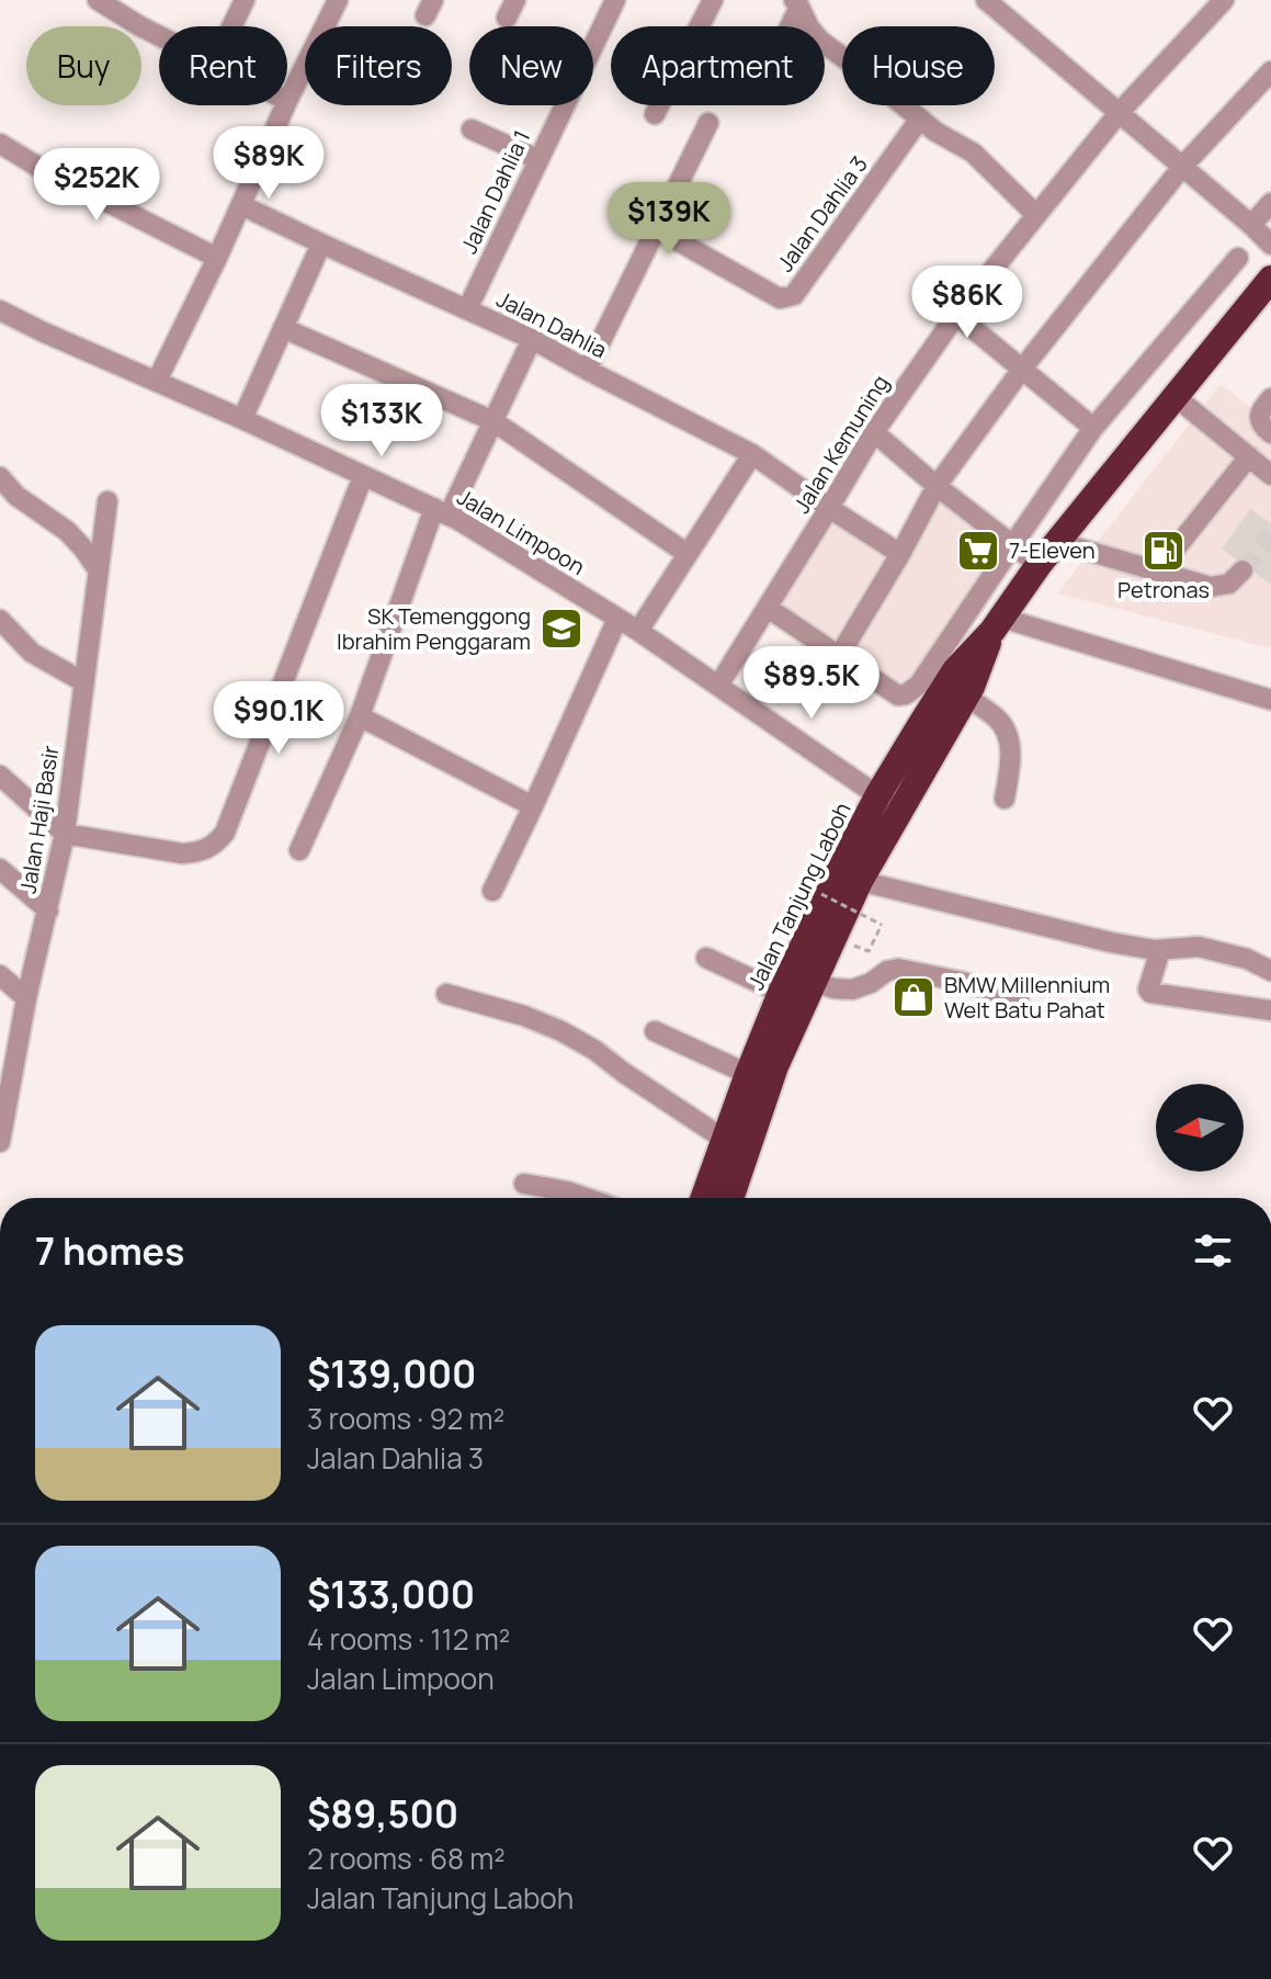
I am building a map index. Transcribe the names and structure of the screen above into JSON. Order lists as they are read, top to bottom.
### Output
{
  "streets": {
    "highway": ["Jalan Tanjung Laboh"],
    "street": [
      "Jalan Dahlia 1",
      "Jalan Dahlia 3",
      "Jalan Dahlia",
      "Jalan Kemuning",
      "Jalan Limpoon",
      "Jalan Haji Basir"
    ]
  },
  "crossings": [
    ["Jalan Dahlia 1", "Jalan Dahlia"],
    ["Jalan Dahlia", "Jalan Kemuning"],
    ["Jalan Kemuning", "Jalan Limpoon"],
    ["Jalan Limpoon", "Jalan Tanjung Laboh"]
  ],
  "places": {
    "supermarket": ["7-Eleven"],
    "fuel station": ["Petronas"],
    "school or university": ["SK Temenggong Ibrahim Penggaram"],
    "shop": ["BMW Millennium Welt Batu Pahat"]
  },
  "north": "left",
  "page": {
    "chip": [
      "Buy",
      "Rent",
      "Filters",
      "New",
      "Apartment",
      "House"
    ],
    "price": [
      "$89K",
      "$252K",
      "$139K",
      "$86K",
      "$133K",
      "$89.5K",
      "$90.1K"
    ],
    "heading": "7 homes",
    "list": [
      {
        "name": "$139,000",
        "note": "3 rooms · 92 m² · Jalan Dahlia 3"
      },
      {
        "name": "$133,000",
        "note": "4 rooms · 112 m² · Jalan Limpoon"
      },
      {
        "name": "$89,500",
        "note": "2 rooms · 68 m² · Jalan Tanjung Laboh"
      }
    ]
  }
}
